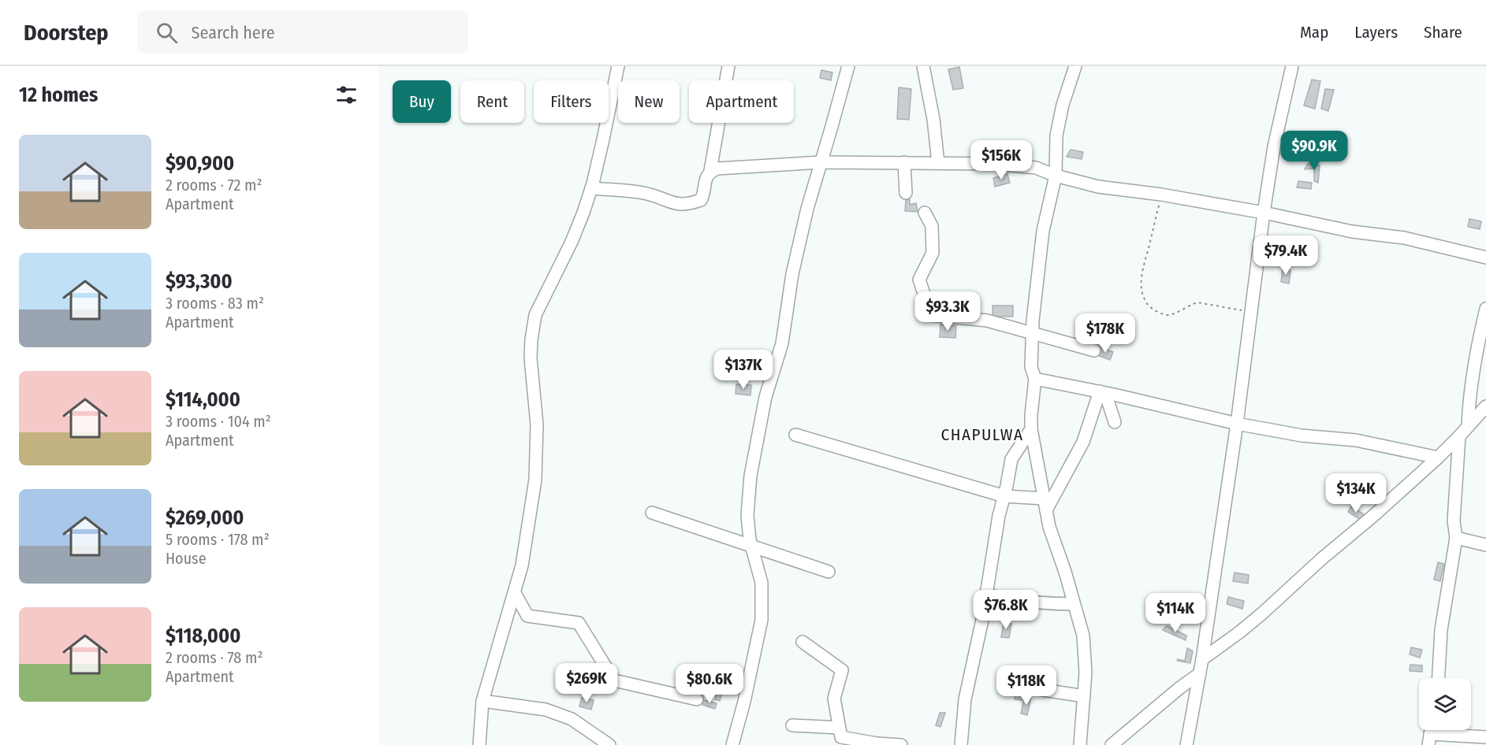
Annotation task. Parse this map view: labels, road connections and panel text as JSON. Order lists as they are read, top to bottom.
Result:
{
  "districts": ["CHAPULWA"],
  "page": {
    "header": "Doorstep",
    "search": "Search here",
    "nav": ["Map", "Layers", "Share"],
    "heading": "12 homes",
    "chip": [
      "Buy",
      "Rent",
      "Filters",
      "New",
      "Apartment"
    ],
    "list": [
      {
        "name": "$90,900",
        "note": "2 rooms · 72 m² · Apartment"
      },
      {
        "name": "$93,300",
        "note": "3 rooms · 83 m² · Apartment"
      },
      {
        "name": "$114,000",
        "note": "3 rooms · 104 m² · Apartment"
      },
      {
        "name": "$269,000",
        "note": "5 rooms · 178 m² · House"
      },
      {
        "name": "$118,000",
        "note": "2 rooms · 78 m² · Apartment"
      }
    ],
    "price": [
      "$90.9K",
      "$156K",
      "$79.4K",
      "$93.3K",
      "$178K",
      "$137K",
      "$134K",
      "$76.8K",
      "$114K",
      "$269K",
      "$80.6K",
      "$118K"
    ]
  }
}
